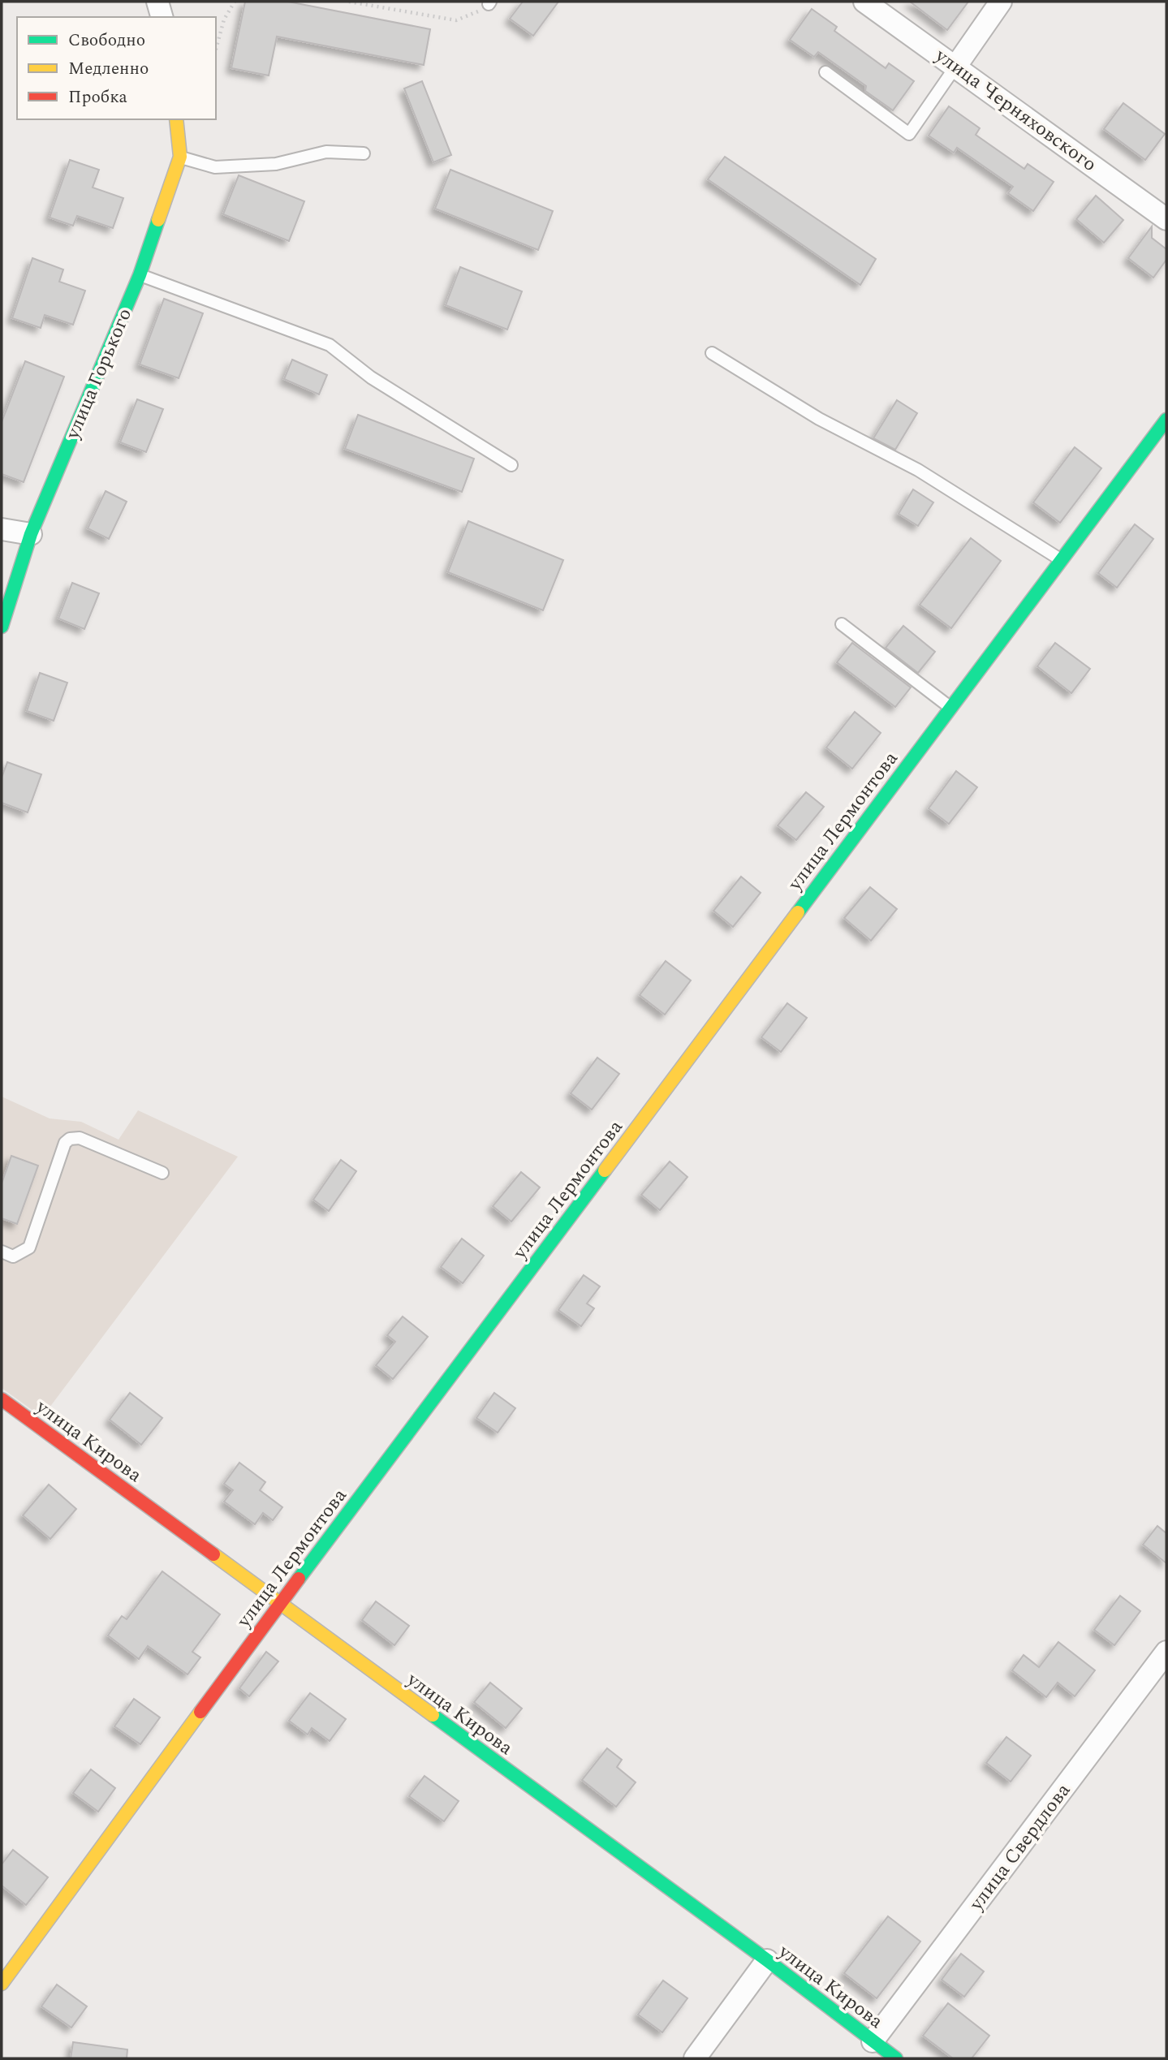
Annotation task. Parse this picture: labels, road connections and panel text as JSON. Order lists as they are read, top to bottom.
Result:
{
  "streets": {
    "street": [
      "улица Черняховского",
      "улица Горького",
      "улица Лермонтова",
      "улица Кирова",
      "улица Свердлова"
    ]
  },
  "crossings": [
    ["улица Лермонтова", "улица Кирова"],
    ["улица Кирова", "улица Свердлова"]
  ],
  "legend": ["Свободно", "Медленно", "Пробка"]
}
